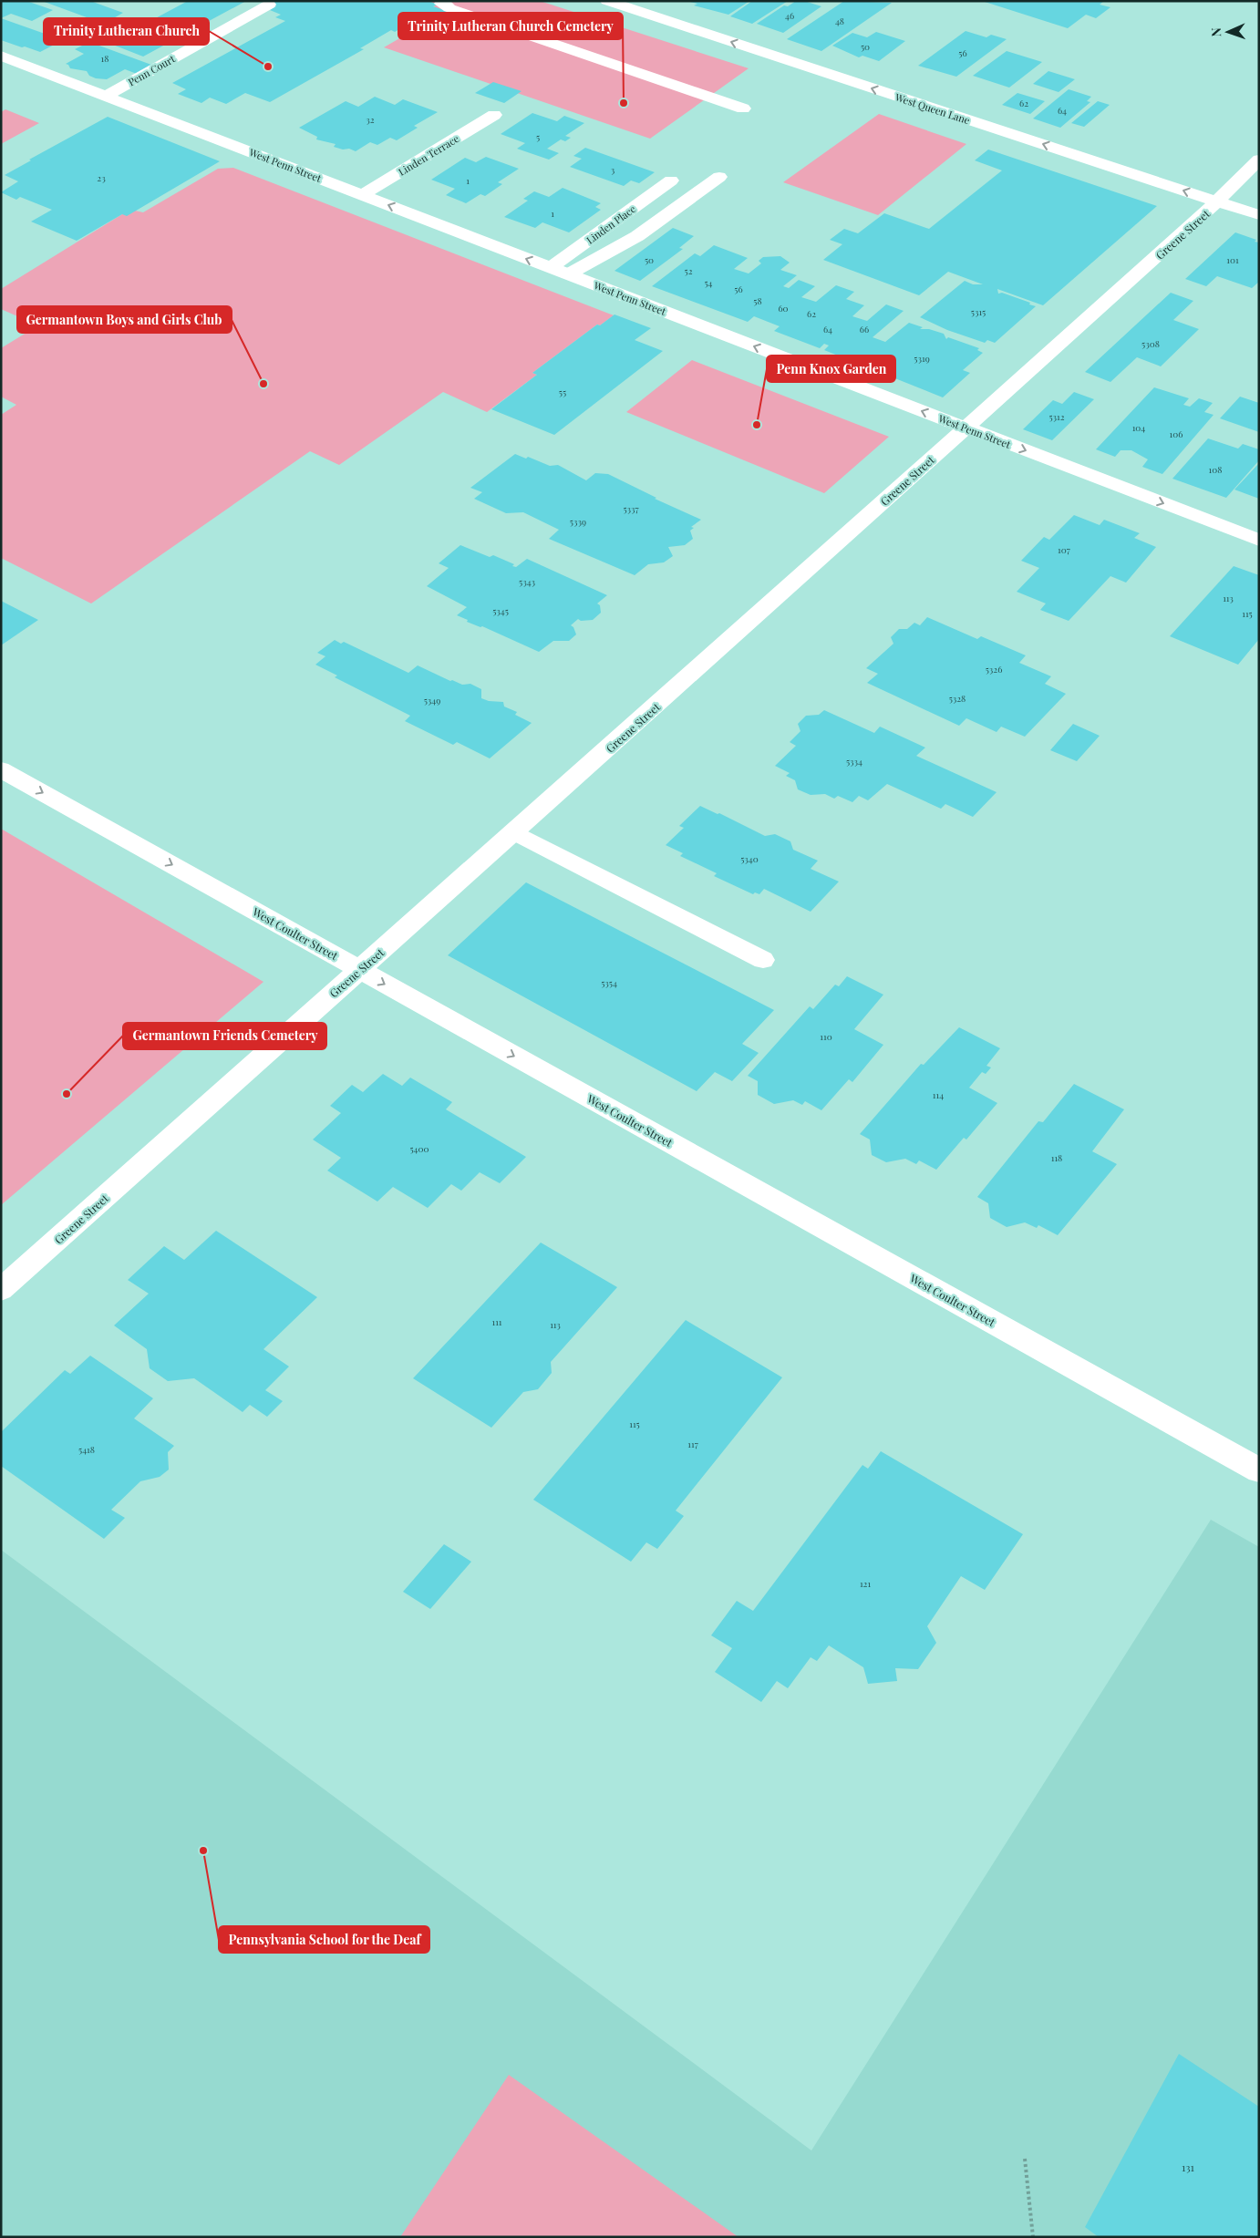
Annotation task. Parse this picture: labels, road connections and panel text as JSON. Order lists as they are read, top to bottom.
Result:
{
  "streets": {
    "street": [
      "Penn Court",
      "West Queen Lane",
      "Linden Terrace",
      "West Penn Street",
      "Linden Place",
      "Greene Street",
      "West Coulter Street"
    ]
  },
  "crossings": [
    ["Penn Court", "West Penn Street"],
    ["West Queen Lane", "Greene Street"],
    ["Linden Terrace", "West Penn Street"],
    ["West Penn Street", "Linden Place"],
    ["West Penn Street", "Greene Street"],
    ["Greene Street", "West Coulter Street"]
  ],
  "one_way": ["West Queen Lane", "West Coulter Street"],
  "places": [
    "Trinity Lutheran Church",
    "Trinity Lutheran Church Cemetery",
    "Germantown Boys and Girls Club",
    "Penn Knox Garden",
    "Germantown Friends Cemetery",
    "Pennsylvania School for the Deaf"
  ],
  "house_numbers": [
    "46",
    "48",
    "50",
    "56",
    "18",
    "62",
    "64",
    "32",
    "5",
    "3",
    "23",
    "1",
    "1",
    "50",
    "101",
    "52",
    "54",
    "56",
    "58",
    "60",
    "5315",
    "62",
    "64",
    "66",
    "5308",
    "5319",
    "55",
    "5312",
    "104",
    "106",
    "108",
    "5337",
    "5339",
    "107",
    "5343",
    "113",
    "5345",
    "115",
    "5326",
    "5328",
    "5349",
    "5334",
    "5340",
    "5354",
    "110",
    "114",
    "5400",
    "118",
    "111",
    "113",
    "115",
    "117",
    "5418",
    "121",
    "131"
  ],
  "north": "left"
}
